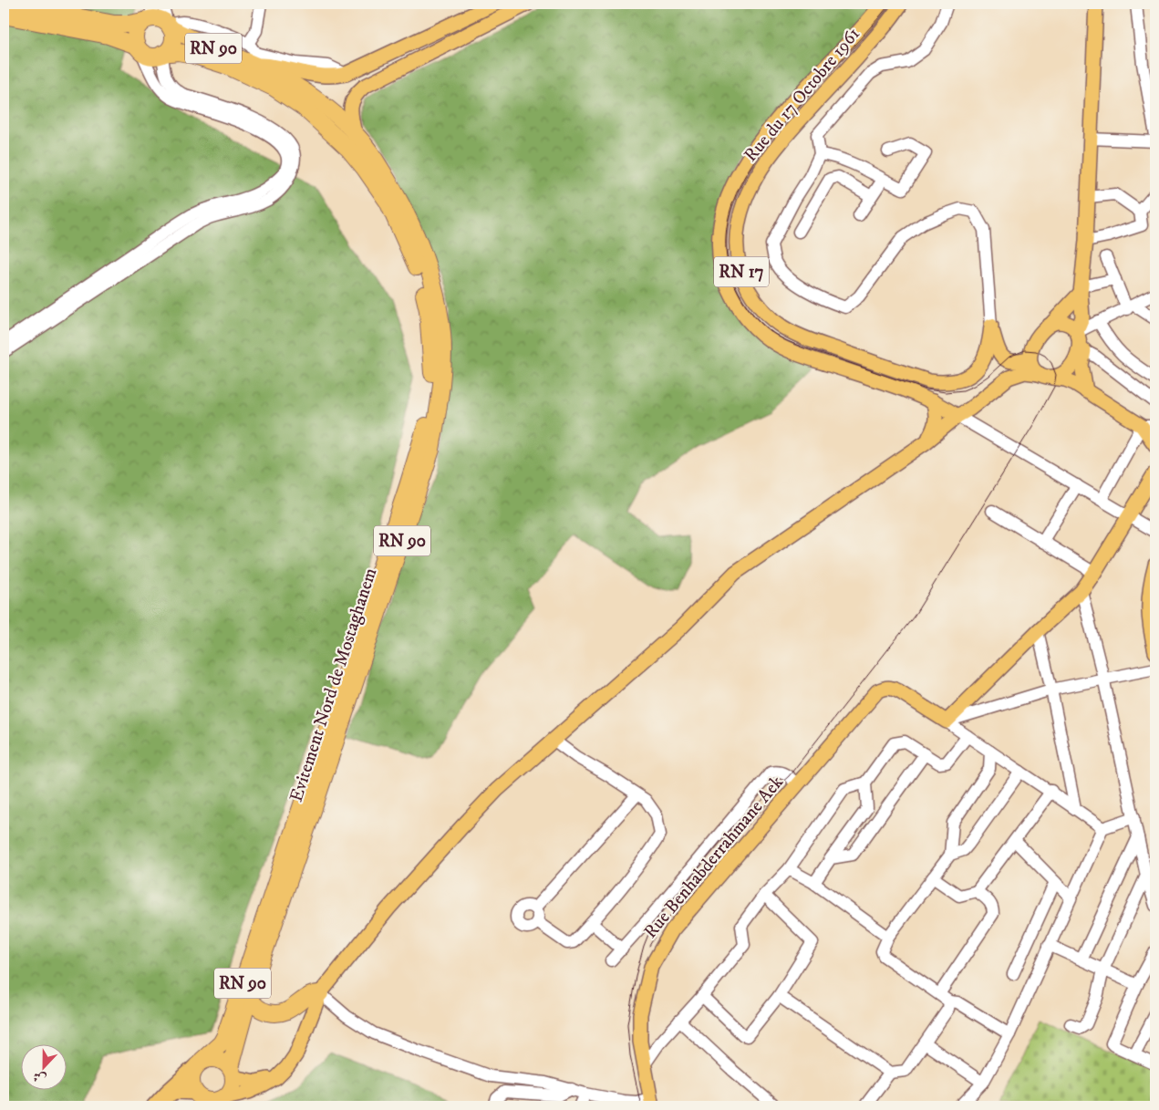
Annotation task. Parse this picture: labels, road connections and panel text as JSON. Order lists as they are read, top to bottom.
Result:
{
  "streets": {
    "highway": ["RN 90", "Evitement Nord de Mostaghanem"],
    "main road": ["Rue du 17 Octobre 1961", "RN 17", "Rue Benhabderrahmane Aek"]
  },
  "north": "bottom"
}
